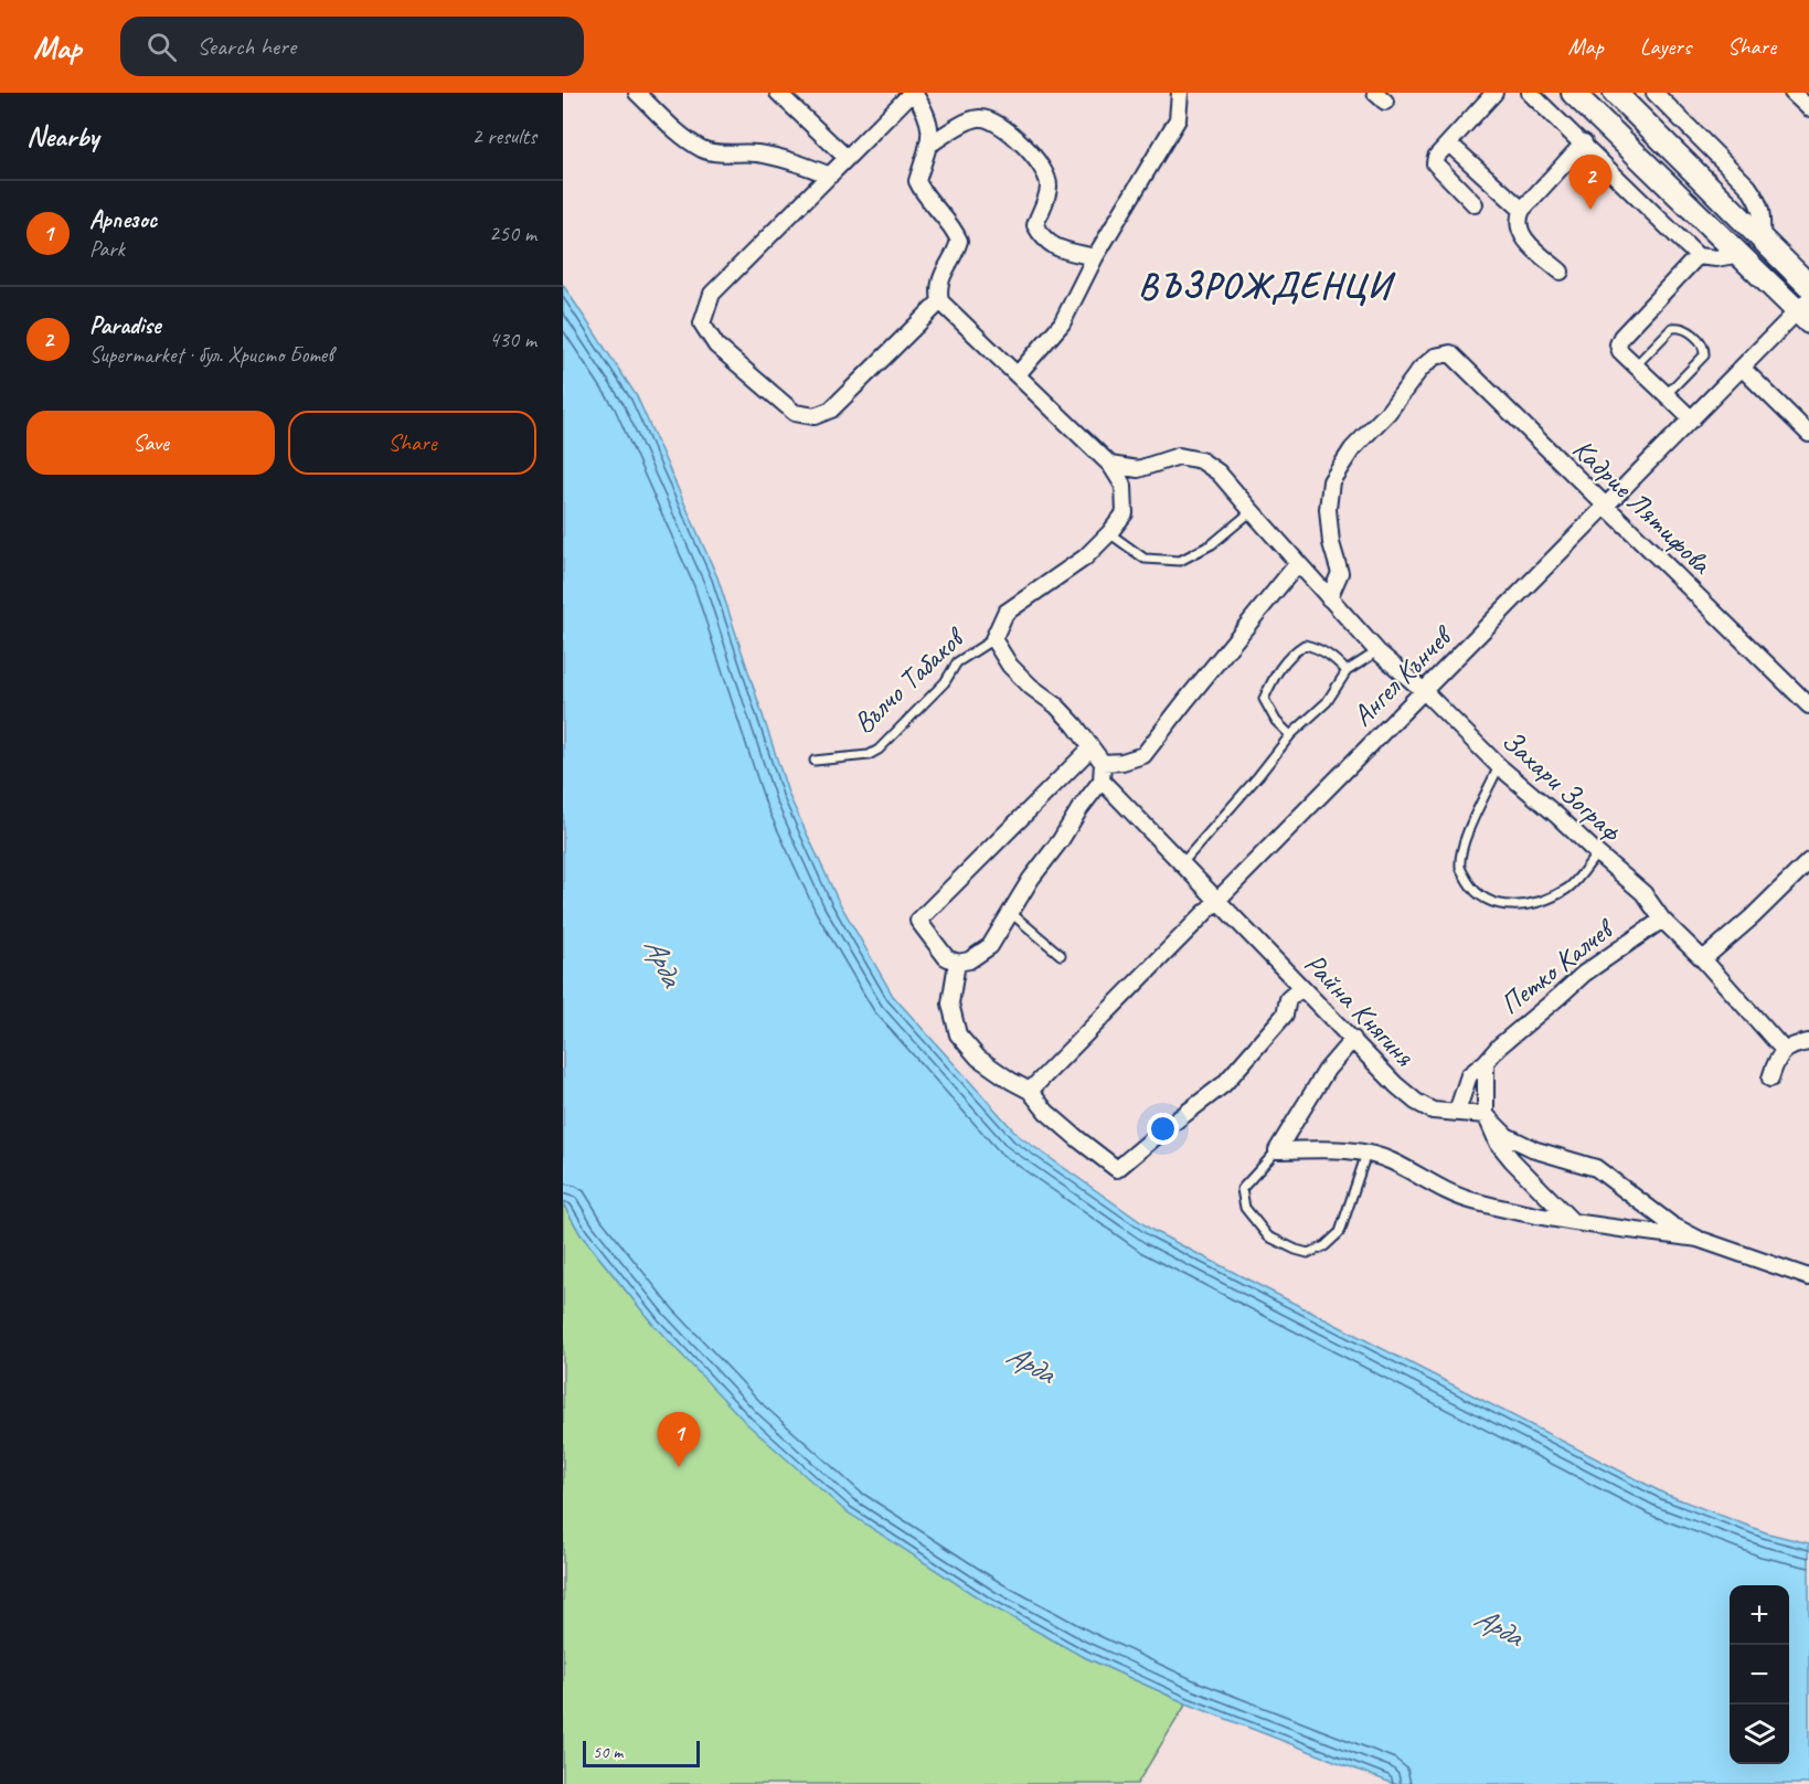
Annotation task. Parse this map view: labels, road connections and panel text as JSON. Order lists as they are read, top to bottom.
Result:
{
  "streets": {
    "street": [
      "Кадрие Лятифова",
      "Ангел Кънчев",
      "Вълчо Табаков",
      "Захари Зограф",
      "Петко Калчев",
      "Райна Княгиня"
    ]
  },
  "crossings": [
    ["Кадрие Лятифова", "Ангел Кънчев"],
    ["Кадрие Лятифова", "Захари Зограф"],
    ["Ангел Кънчев", "Захари Зограф"],
    ["Ангел Кънчев", "Райна Княгиня"],
    ["Вълчо Табаков", "Захари Зограф"],
    ["Захари Зограф", "Петко Калчев"],
    ["Петко Калчев", "Райна Княгиня"]
  ],
  "districts": ["ВЪЗРОЖДЕНЦИ"],
  "water": ["Арда"],
  "scale_bar": "50 m",
  "page": {
    "header": "Map",
    "search": "Search here",
    "nav": ["Map", "Layers", "Share"],
    "heading": ["Nearby", "2 results"],
    "pins": ["2", "1"],
    "list": [
      {
        "mark": "1",
        "name": "Арпезос",
        "note": "Park",
        "value": "250 m"
      },
      {
        "mark": "2",
        "name": "Paradise",
        "note": "Supermarket · бул. Христо Ботев",
        "value": "430 m"
      }
    ],
    "buttons": ["Save", "Share"],
    "map_buttons": ["+", "−"],
    "scale": "50 m"
  }
}
